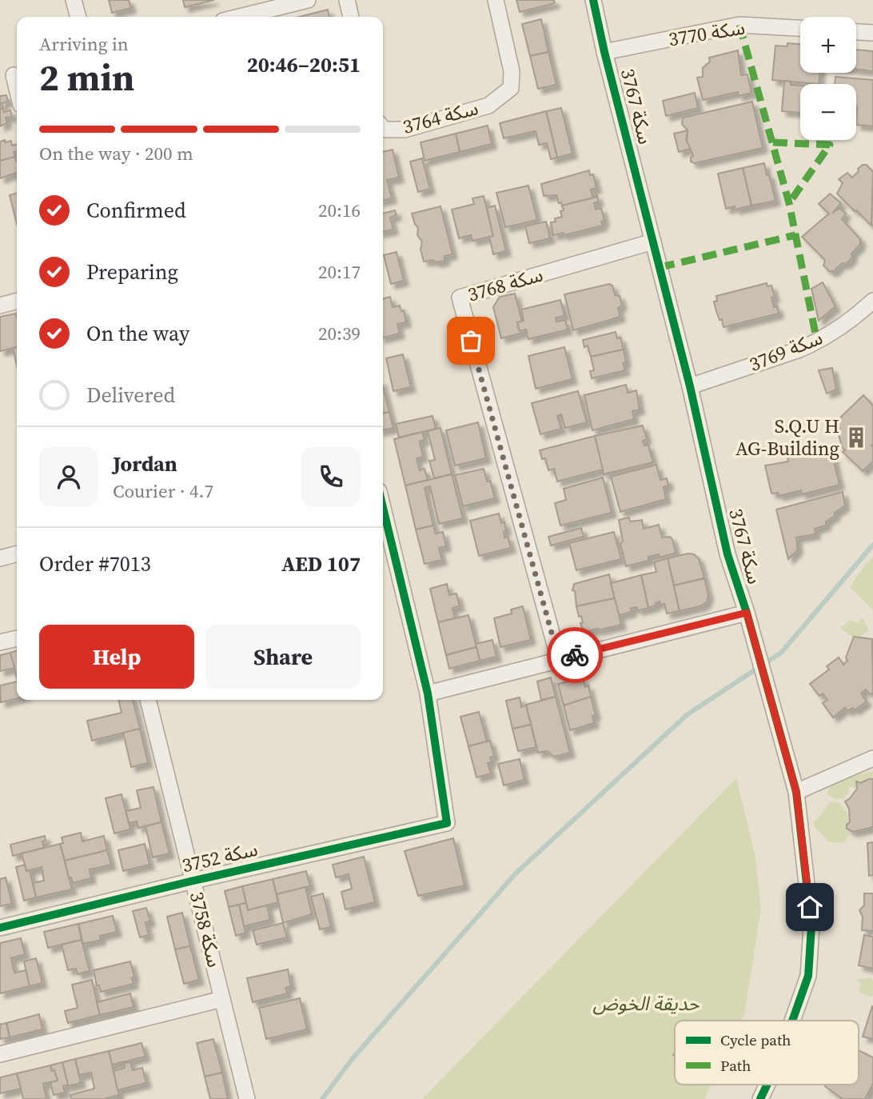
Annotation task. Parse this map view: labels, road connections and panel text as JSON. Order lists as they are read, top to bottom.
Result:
{
  "streets": {
    "street": [
      "سكة 3770",
      "سكة 3767",
      "سكة 3764",
      "سكة 3768",
      "سكة 3769",
      "سكة 3752",
      "سكة 3758"
    ]
  },
  "crossings": [
    ["سكة 3770", "سكة 3767"],
    ["سكة 3767", "سكة 3768"],
    ["سكة 3767", "سكة 3769"],
    ["سكة 3752", "سكة 3758"]
  ],
  "parks": ["حديقة الخوض"],
  "places": {
    "building": ["S.Q.U H AG-Building"]
  },
  "legend": ["Cycle path", "Path"],
  "page": {
    "map_buttons": ["+", "−"],
    "heading": ["2 min", "Arriving in", "20:46–20:51"],
    "panel": [
      "Jordan",
      "Courier · 4.7",
      "Order #7013",
      "AED 107"
    ],
    "bar": "On the way · 200 m",
    "list": [
      ["Confirmed", "20:16"],
      ["Preparing", "20:17"],
      ["On the way", "20:39"],
      "Delivered"
    ],
    "buttons": ["Help", "Share"]
  }
}
